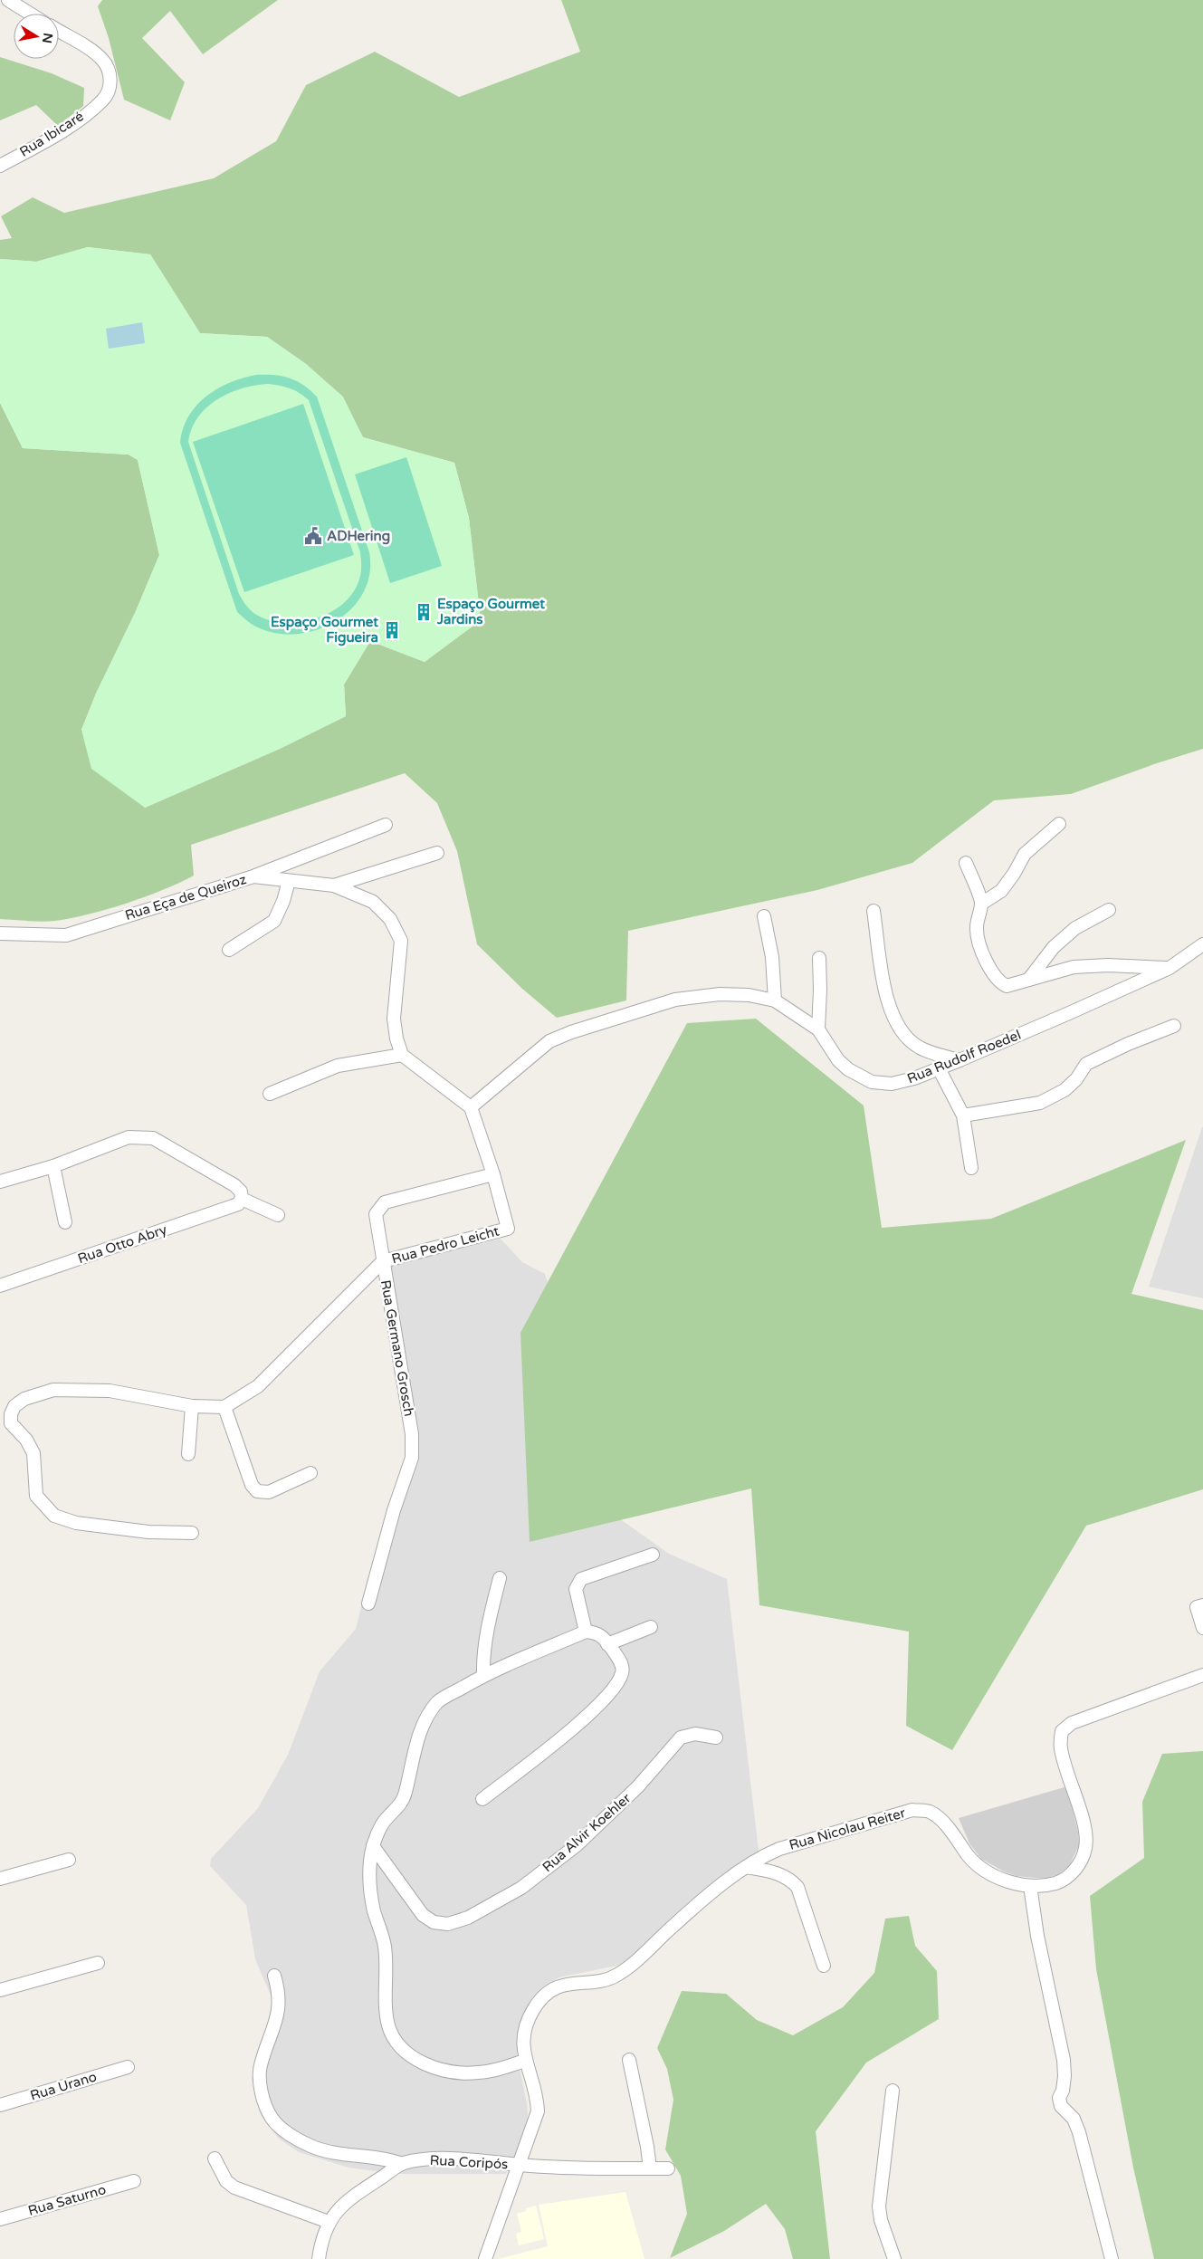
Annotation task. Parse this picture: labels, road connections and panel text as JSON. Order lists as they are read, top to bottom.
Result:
{
  "streets": {
    "street": [
      "Rua Ibicaré",
      "Rua Eça de Queiroz",
      "Rua Rudolf Roedel",
      "Rua Otto Abry",
      "Rua Pedro Leicht",
      "Rua Germano Grosch",
      "Rua Nicolau Reiter",
      "Rua Alvir Koehler",
      "Rua Urano",
      "Rua Coripós",
      "Rua Saturno"
    ]
  },
  "crossings": [
    ["Rua Pedro Leicht", "Rua Germano Grosch"],
    ["Rua Nicolau Reiter", "Rua Coripós"]
  ],
  "places": {
    "public building": ["ADHering"],
    "building": ["Espaço Gourmet Jardins", "Espaço Gourmet Figueira"]
  },
  "north": "right"
}
